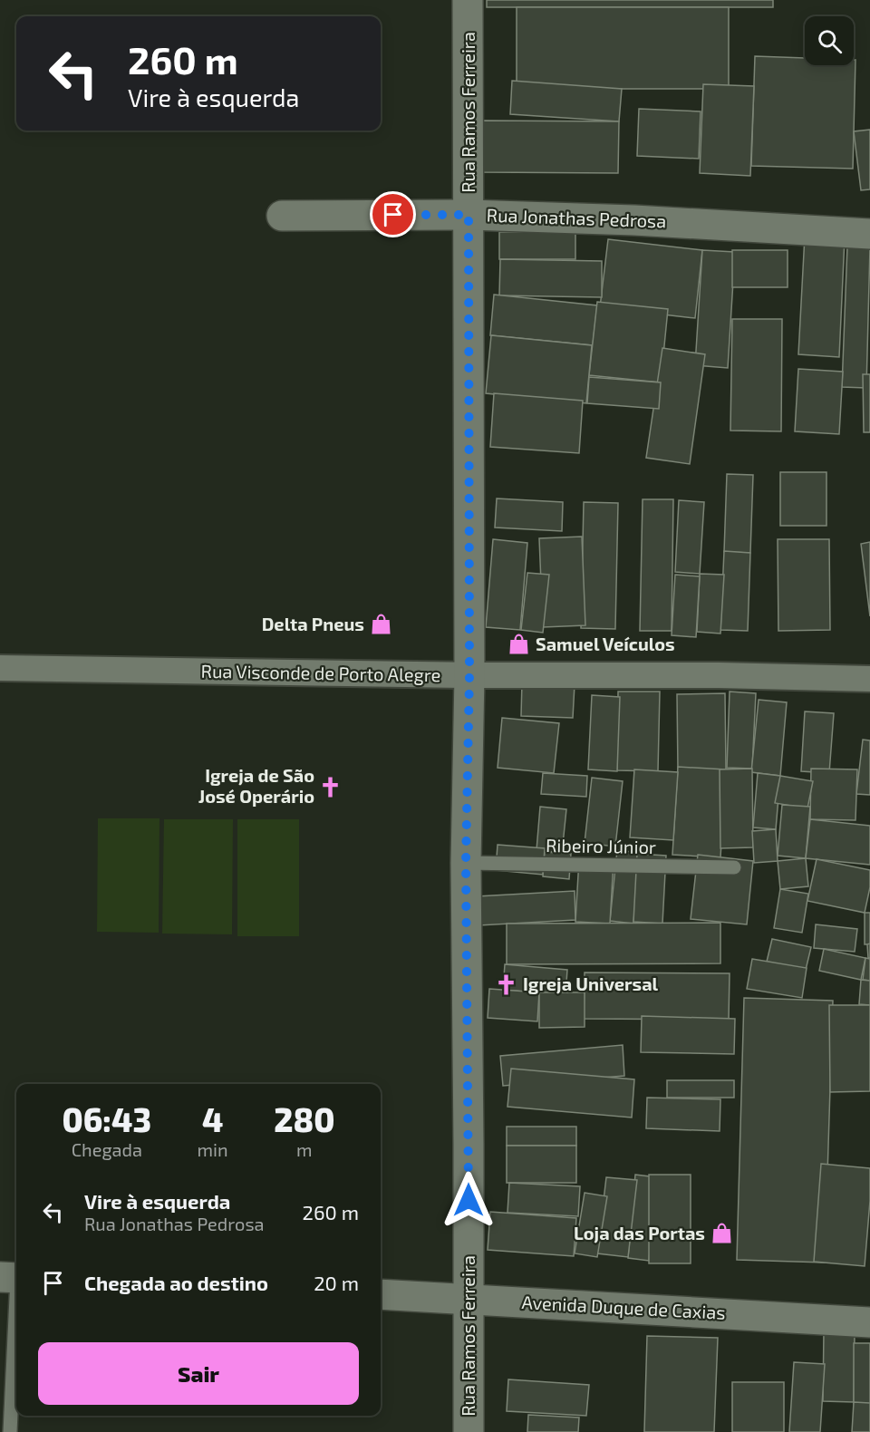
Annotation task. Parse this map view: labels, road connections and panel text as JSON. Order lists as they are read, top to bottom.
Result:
{
  "streets": {
    "main road": ["Rua Ramos Ferreira", "Rua Jonathas Pedrosa", "Avenida Duque de Caxias"],
    "street": ["Rua Visconde de Porto Alegre"],
    "lane": ["Ribeiro Júnior"]
  },
  "crossings": [
    ["Rua Ramos Ferreira", "Rua Jonathas Pedrosa"],
    ["Rua Ramos Ferreira", "Rua Visconde de Porto Alegre"],
    ["Rua Ramos Ferreira", "Ribeiro Júnior"],
    ["Rua Ramos Ferreira", "Avenida Duque de Caxias"]
  ],
  "places": {
    "shop": ["Delta Pneus", "Samuel Veículos", "Loja das Portas"],
    "church": ["Igreja de São José Operário", "Igreja Universal"]
  },
  "page": {
    "turn": ["260 m", "Vire à esquerda"],
    "eta": [
      "06:43",
      "Chegada",
      "4",
      "min",
      "280",
      "m"
    ],
    "list": [
      {
        "name": "Vire à esquerda",
        "note": "Rua Jonathas Pedrosa",
        "value": "260 m"
      },
      {
        "name": "Chegada ao destino",
        "value": "20 m"
      }
    ],
    "buttons": "Sair"
  }
}
